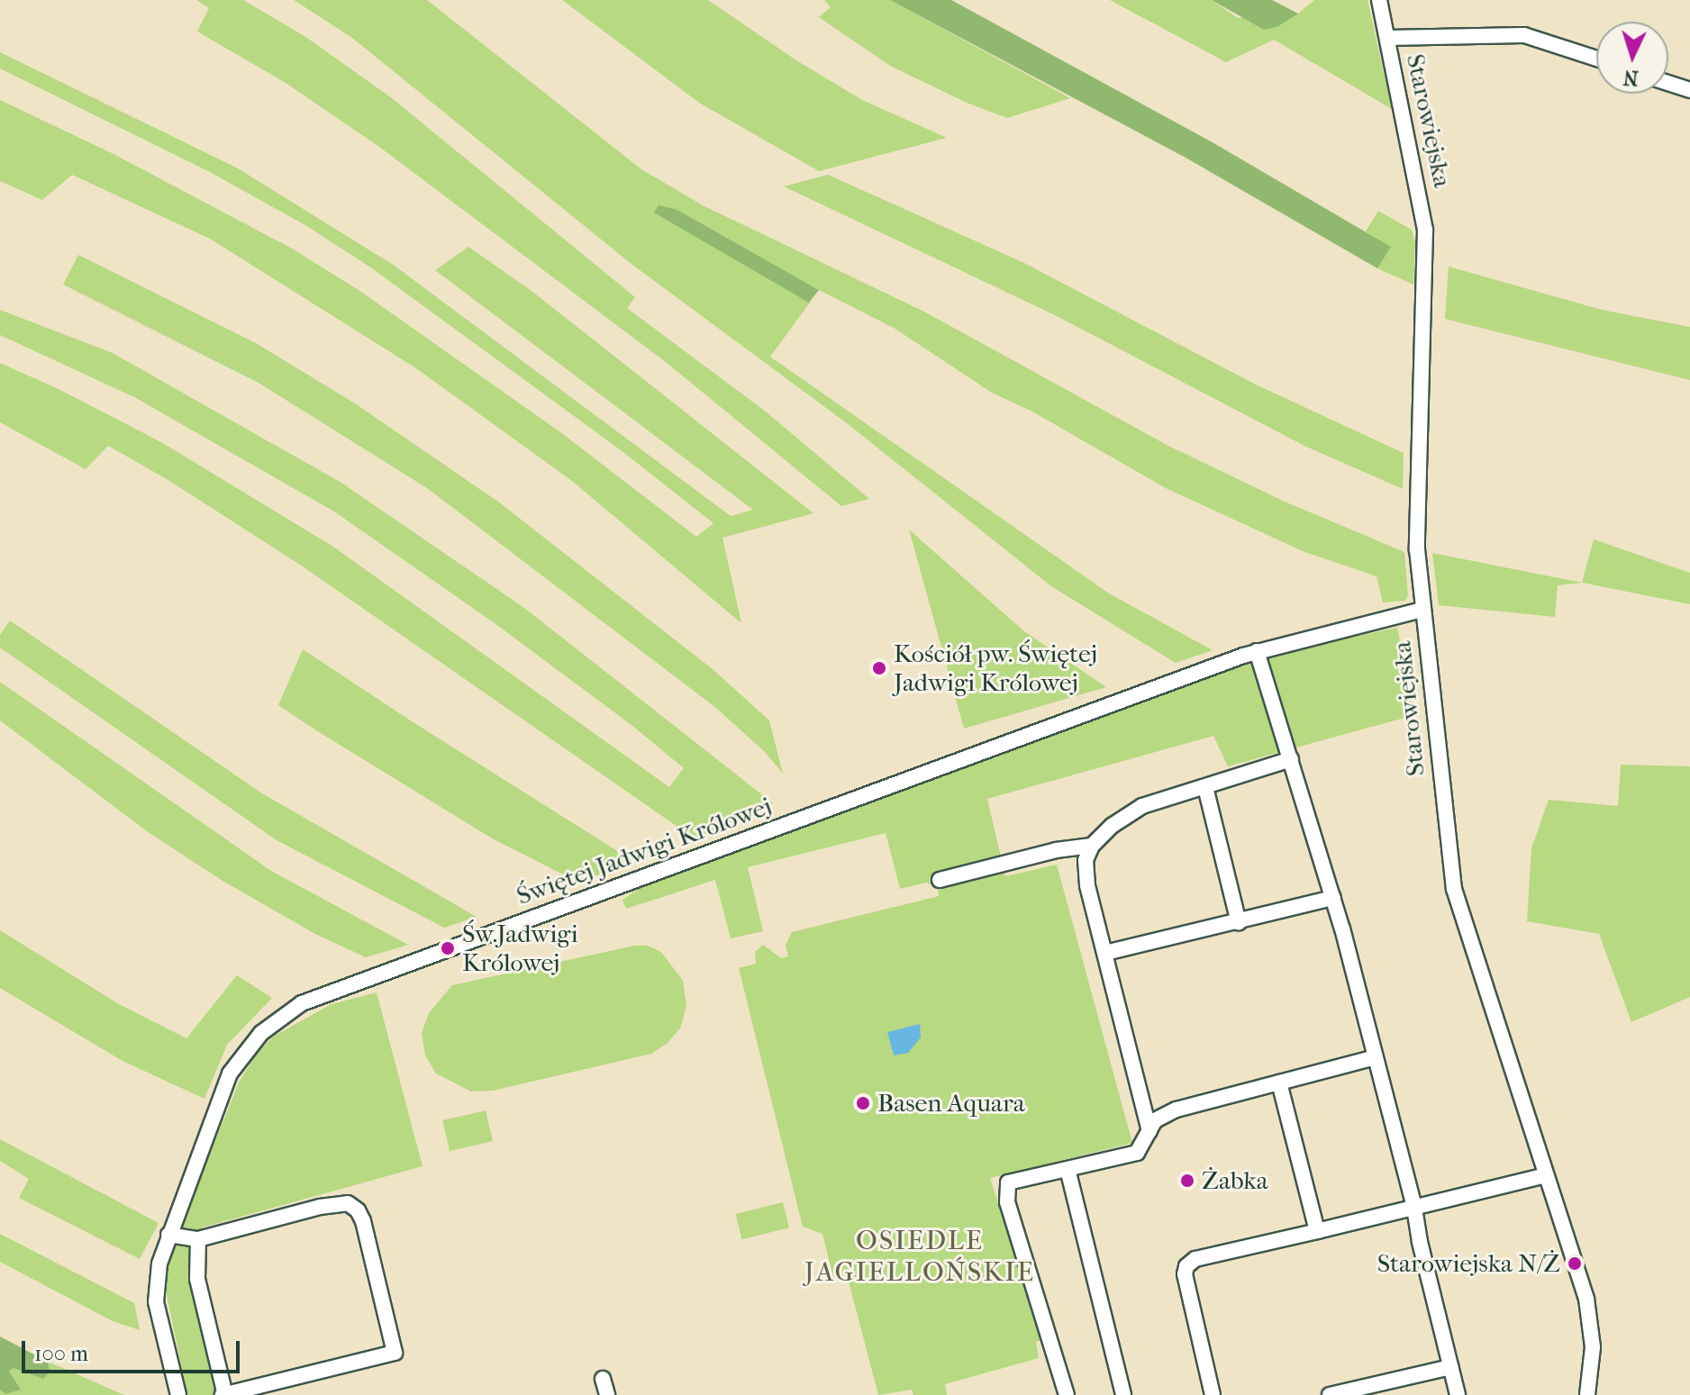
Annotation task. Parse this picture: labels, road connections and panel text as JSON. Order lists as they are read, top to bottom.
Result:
{
  "streets": {
    "street": ["Starowiejska", "Świętej Jadwigi Królowej"]
  },
  "crossings": [
    ["Starowiejska", "Świętej Jadwigi Królowej"]
  ],
  "districts": ["OSIEDLE JAGIELLOŃSKIE"],
  "places": [
    "Kościół pw. Świętej Jadwigi Królowej",
    "Św.Jadwigi Królowej",
    "Basen Aquara",
    "Żabka",
    "Starowiejska N/Ż"
  ],
  "scale_bar": "100 m",
  "north": "bottom"
}
